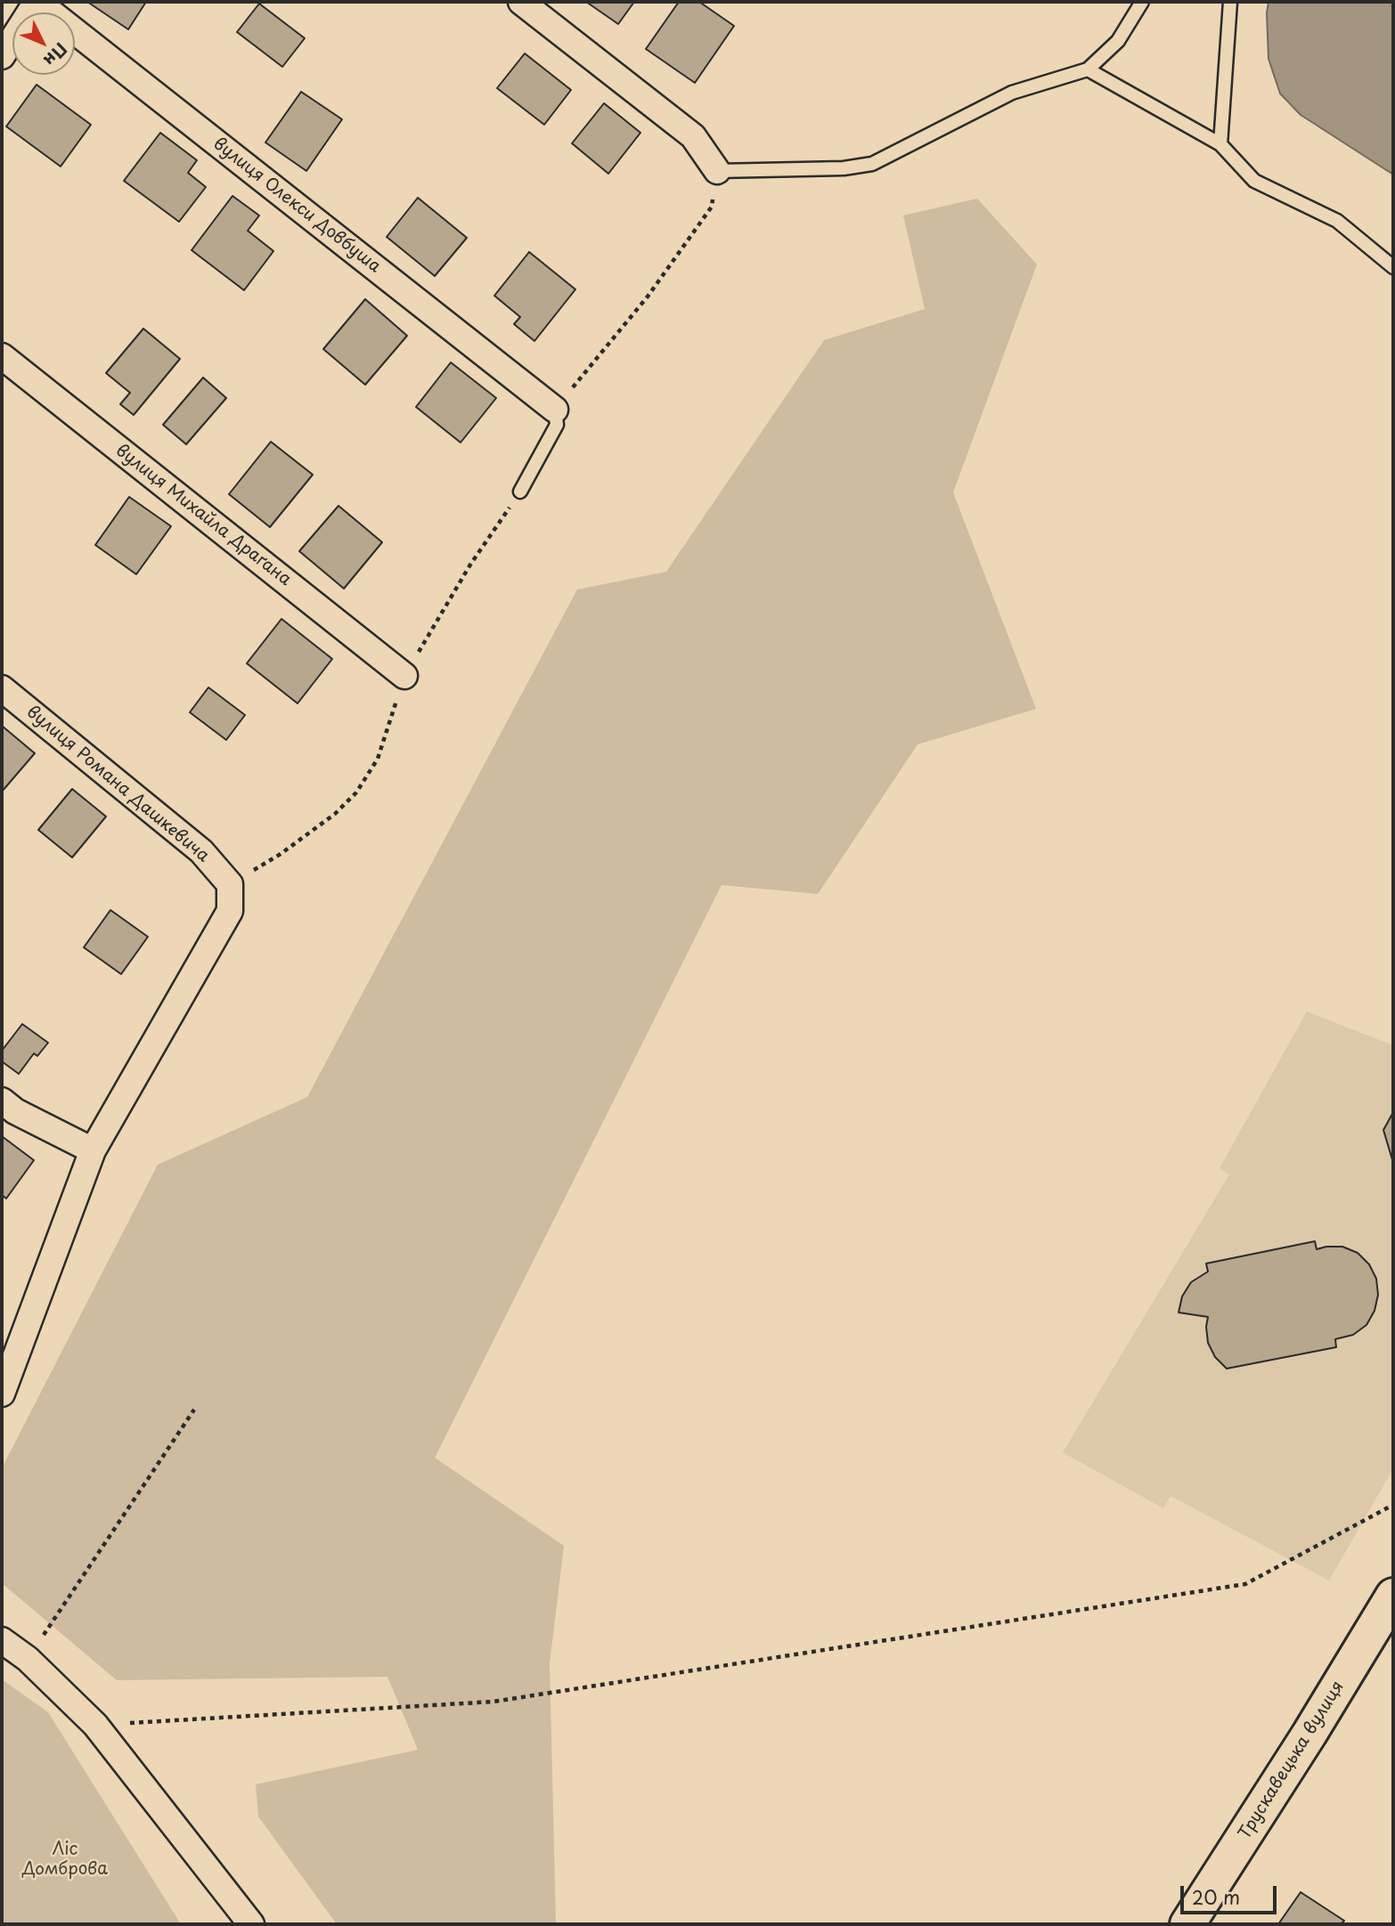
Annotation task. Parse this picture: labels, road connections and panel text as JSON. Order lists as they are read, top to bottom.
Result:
{
  "streets": {
    "main road": ["Трускавецька вулиця"],
    "street": ["вулиця Олекси Довбуша", "вулиця Михайла Драґана", "вулиця Романа Дашкевича"]
  },
  "parks": ["Ліс Домброва"],
  "scale_bar": "20 m",
  "north": "bottom right"
}
